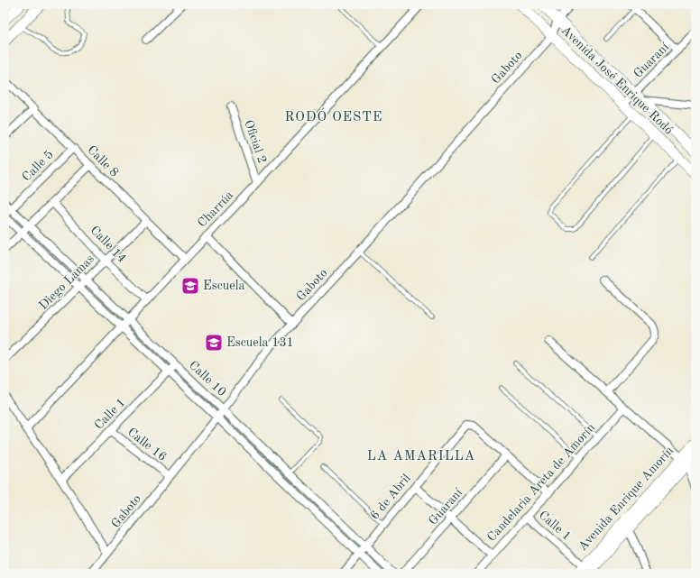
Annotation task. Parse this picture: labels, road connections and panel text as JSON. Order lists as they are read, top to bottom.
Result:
{
  "streets": {
    "street": [
      "Guaraní",
      "Gaboto",
      "Avenida José Enrique Rodó",
      "Oficial 2",
      "Calle 8",
      "Calle 5",
      "Charrúa",
      "Calle 14",
      "Diego Lamas",
      "Calle 10",
      "Calle 1",
      "Calle 16",
      "Candelaria Areta de Amorín",
      "6 de Abril",
      "Avenida Enrique Amorín"
    ]
  },
  "crossings": [
    ["Guaraní", "Avenida José Enrique Rodó"],
    ["Guaraní", "6 de Abril"],
    ["Gaboto", "Avenida José Enrique Rodó"],
    ["Gaboto", "Calle 10"],
    ["Gaboto", "Calle 16"],
    ["Oficial 2", "Charrúa"],
    ["Calle 8", "Calle 5"],
    ["Calle 8", "Charrúa"],
    ["Calle 8", "Diego Lamas"],
    ["Calle 5", "Calle 10"],
    ["Charrúa", "Calle 14"],
    ["Charrúa", "Calle 10"],
    ["Calle 14", "Diego Lamas"],
    ["Diego Lamas", "Calle 10"],
    ["Calle 10", "Calle 1"],
    ["Calle 10", "6 de Abril"],
    ["Calle 1", "Calle 16"],
    ["Calle 1", "Candelaria Areta de Amorín"],
    ["Calle 1", "Avenida Enrique Amorín"]
  ],
  "districts": ["RODÓ OESTE", "LA AMARILLA"],
  "places": {
    "school or university": ["Escuela", "Escuela 131"]
  }
}
